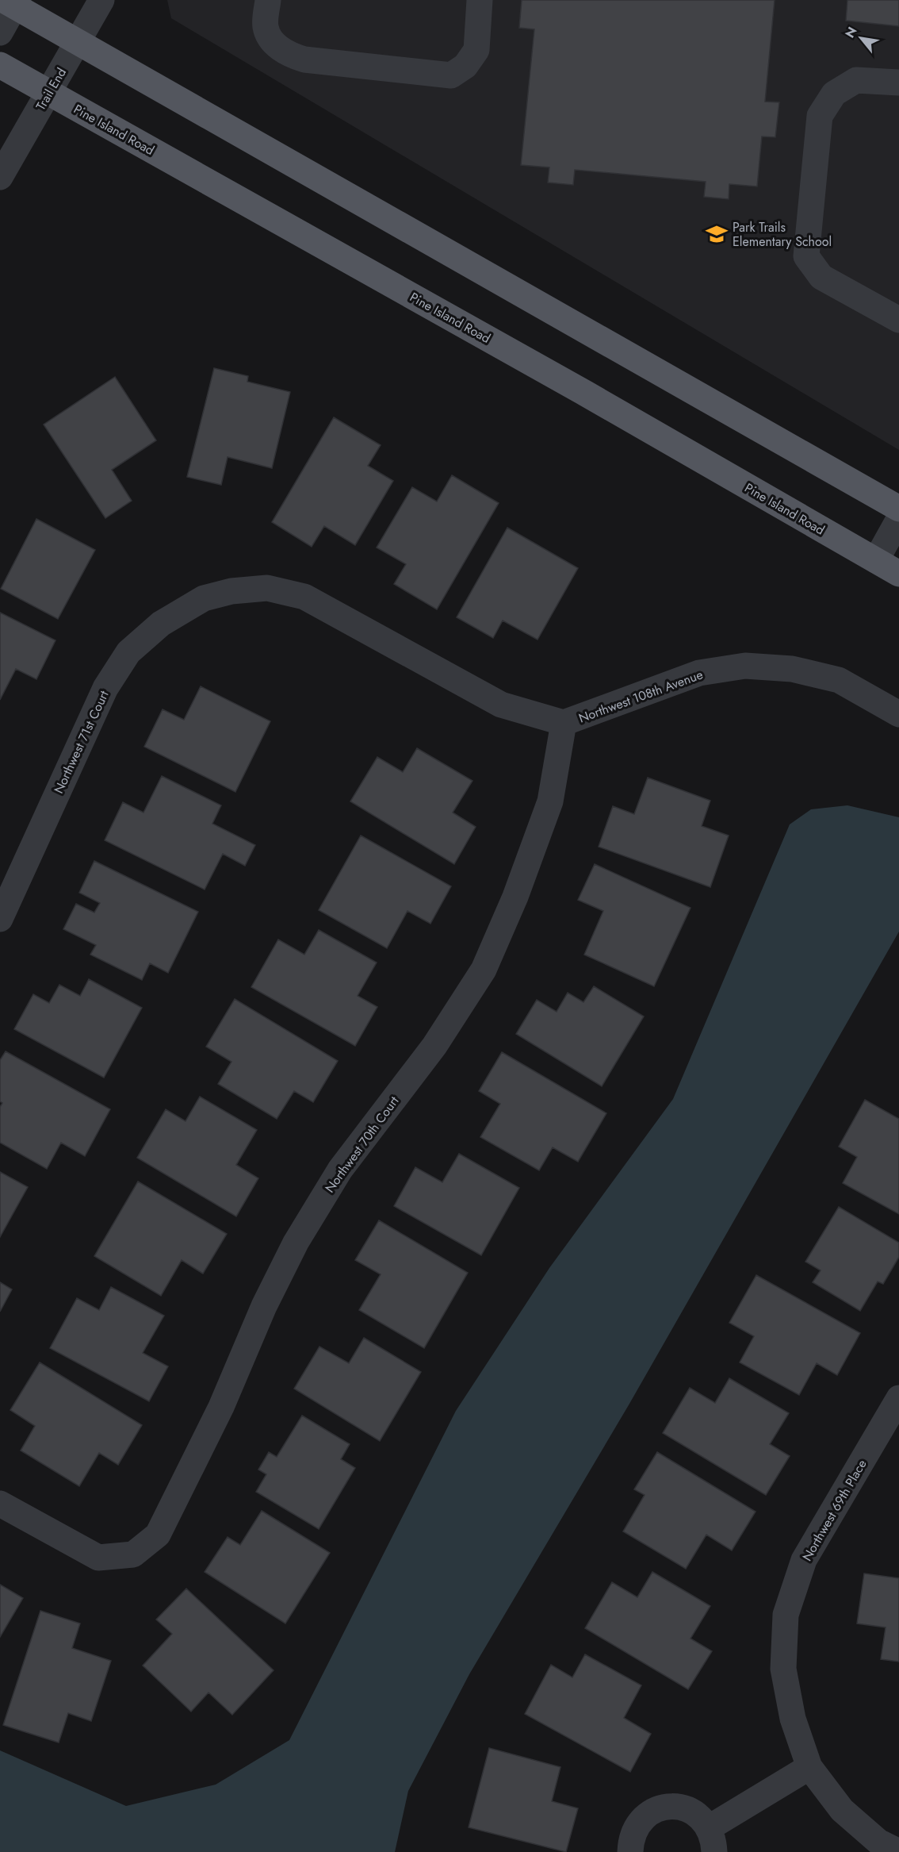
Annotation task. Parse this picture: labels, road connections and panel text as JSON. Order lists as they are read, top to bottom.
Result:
{
  "streets": {
    "main road": ["Pine Island Road"],
    "street": [
      "Trail End",
      "Northwest 108th Avenue",
      "Northwest 71st Court",
      "Northwest 70th Court",
      "Northwest 69th Place"
    ]
  },
  "crossings": [
    ["Trail End", "Pine Island Road"],
    ["Northwest 108th Avenue", "Northwest 71st Court"],
    ["Northwest 108th Avenue", "Northwest 70th Court"]
  ],
  "places": {
    "school or university": ["Park Trails Elementary School"]
  },
  "north": "top left"
}
